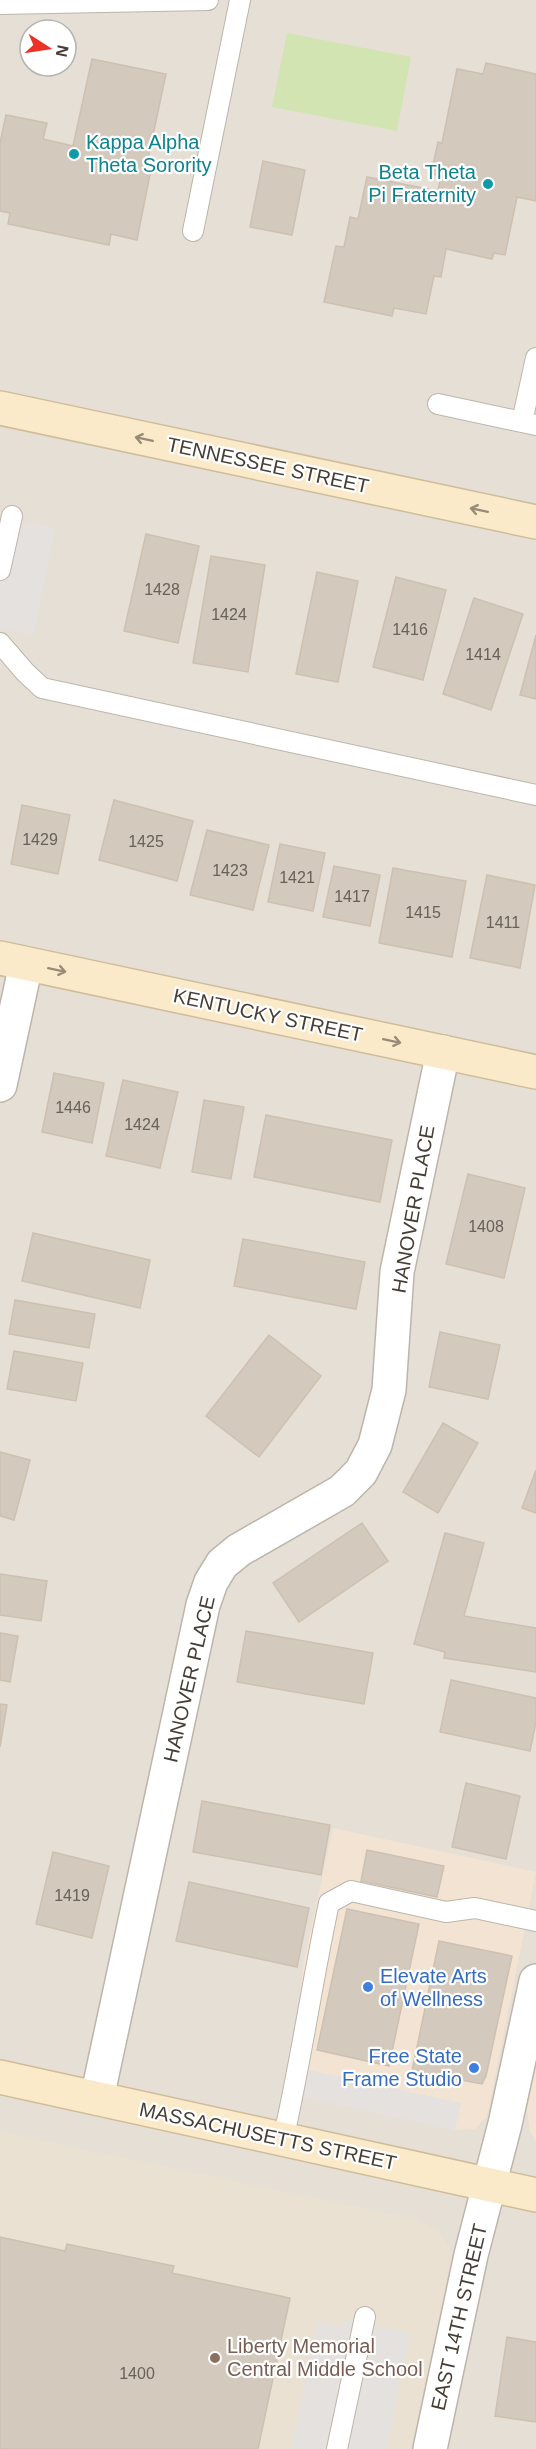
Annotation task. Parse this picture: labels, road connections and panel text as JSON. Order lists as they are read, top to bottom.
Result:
{
  "streets": {
    "main road": ["TENNESSEE STREET", "KENTUCKY STREET", "MASSACHUSETTS STREET"],
    "street": ["HANOVER PLACE", "EAST 14TH STREET"]
  },
  "crossings": [
    ["KENTUCKY STREET", "HANOVER PLACE"],
    ["HANOVER PLACE", "MASSACHUSETTS STREET"],
    ["MASSACHUSETTS STREET", "EAST 14TH STREET"]
  ],
  "one_way": ["TENNESSEE STREET", "KENTUCKY STREET"],
  "places": [
    "Kappa Alpha Theta Sorority",
    "Beta Theta Pi Fraternity",
    "Elevate Arts of Wellness",
    "Free State Frame Studio",
    "Liberty Memorial Central Middle School"
  ],
  "house_numbers": [
    "1428",
    "1424",
    "1416",
    "1414",
    "1429",
    "1425",
    "1423",
    "1421",
    "1417",
    "1415",
    "1411",
    "1446",
    "1424",
    "1408",
    "1419",
    "1400"
  ],
  "north": "right"
}
